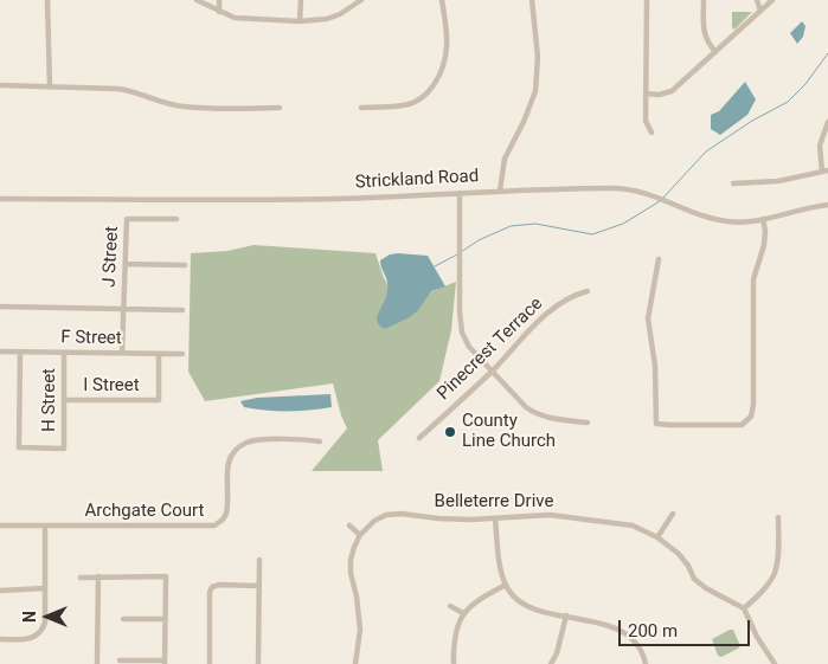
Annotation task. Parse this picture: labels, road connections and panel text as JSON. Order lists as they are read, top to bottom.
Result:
{
  "streets": {
    "street": [
      "Strickland Road",
      "J Street",
      "F Street",
      "Pinecrest Terrace",
      "I Street",
      "H Street",
      "Belleterre Drive",
      "Archgate Court"
    ]
  },
  "crossings": [
    ["J Street", "F Street"],
    ["J Street", "I Street"],
    ["F Street", "I Street"],
    ["F Street", "H Street"],
    ["I Street", "H Street"]
  ],
  "places": ["County Line Church"],
  "scale_bar": "200 m",
  "north": "left"
}
